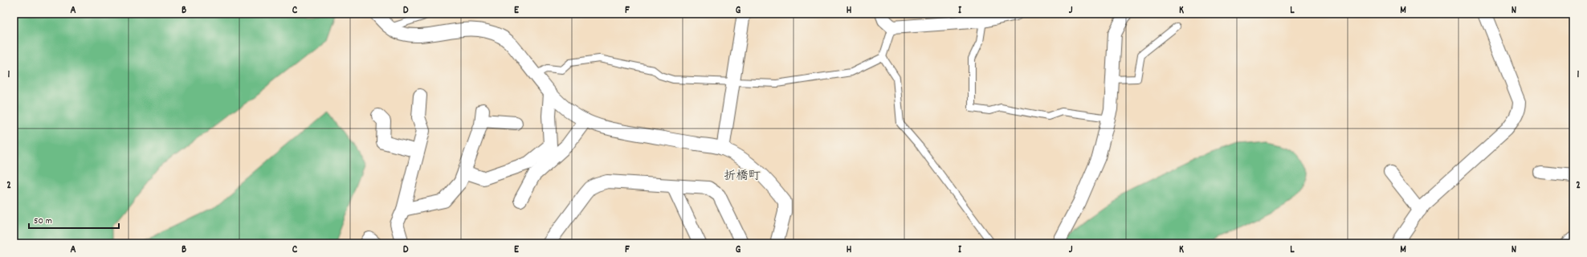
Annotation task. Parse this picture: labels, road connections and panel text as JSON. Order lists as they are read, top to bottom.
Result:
{
  "districts": ["折橋町"],
  "scale_bar": "50 m",
  "grid": {
    "columns": [
      "A",
      "B",
      "C",
      "D",
      "E",
      "F",
      "G",
      "H",
      "I",
      "J",
      "K",
      "L",
      "M",
      "N"
    ],
    "rows": ["1", "2"]
  }
}
